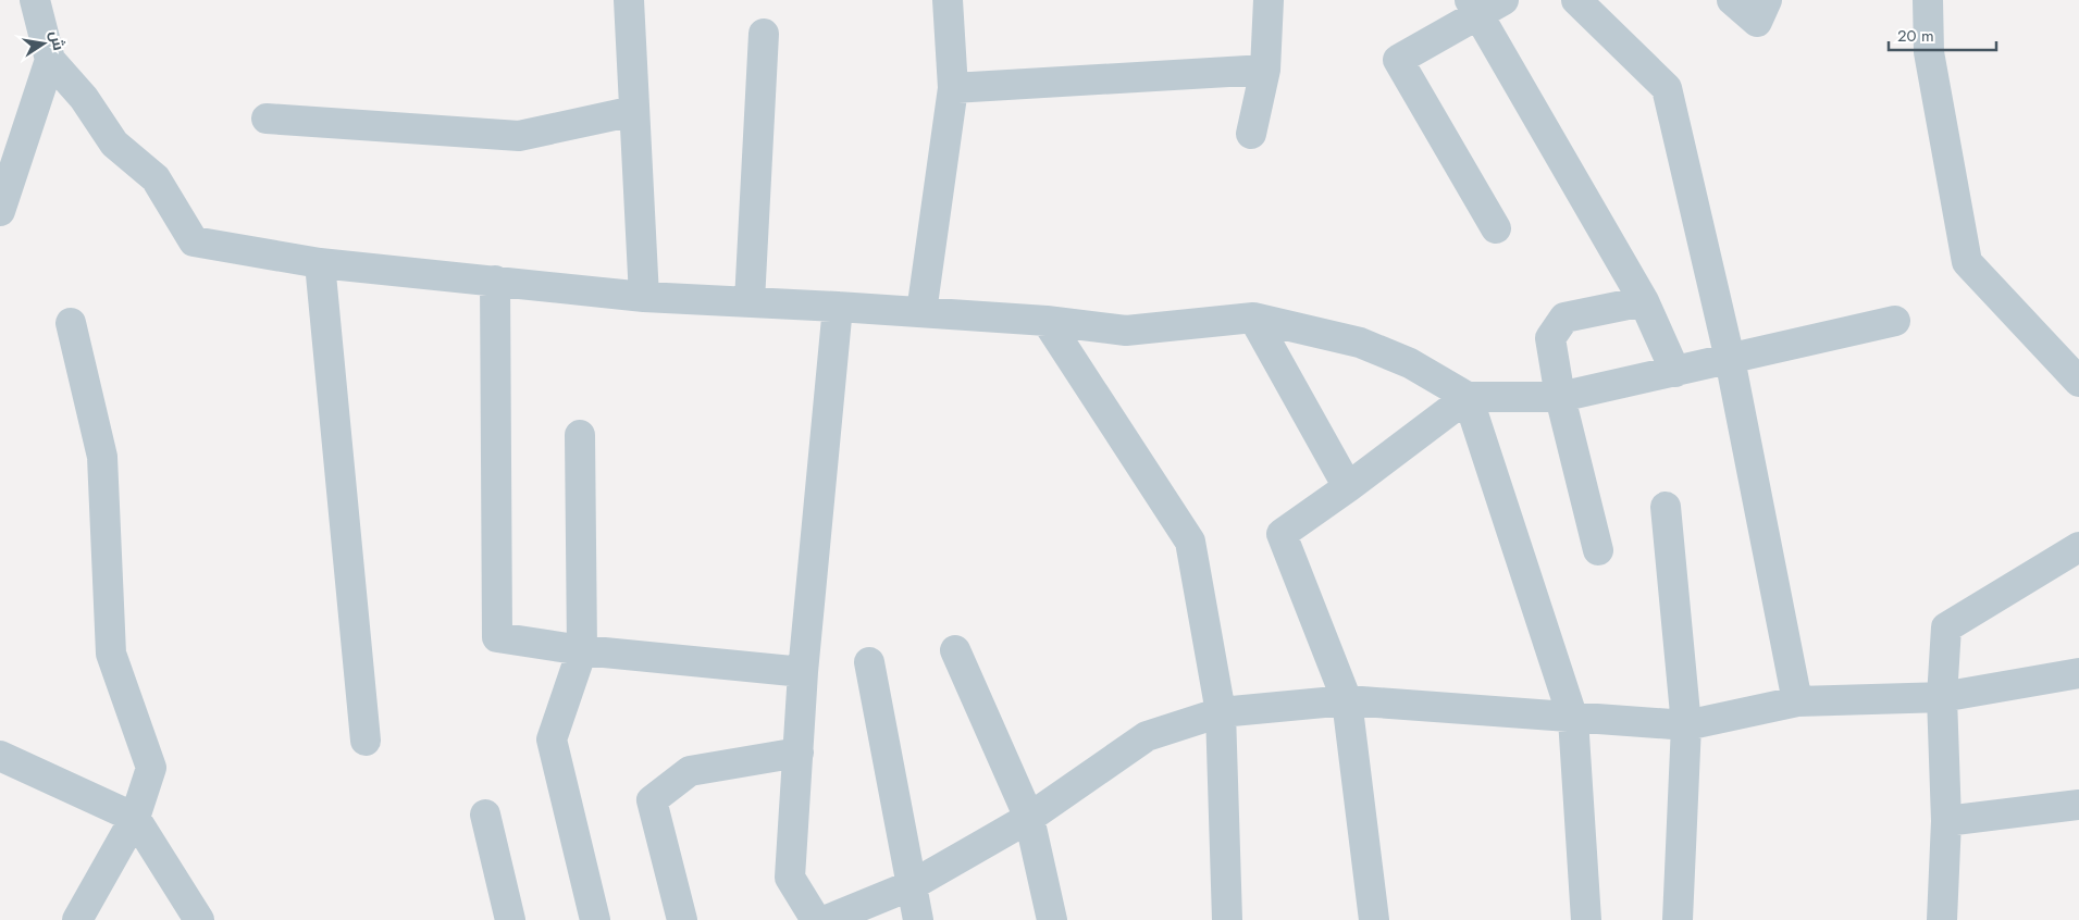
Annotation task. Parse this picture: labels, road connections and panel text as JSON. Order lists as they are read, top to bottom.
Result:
{
  "scale_bar": "20 m",
  "north": "right"
}
